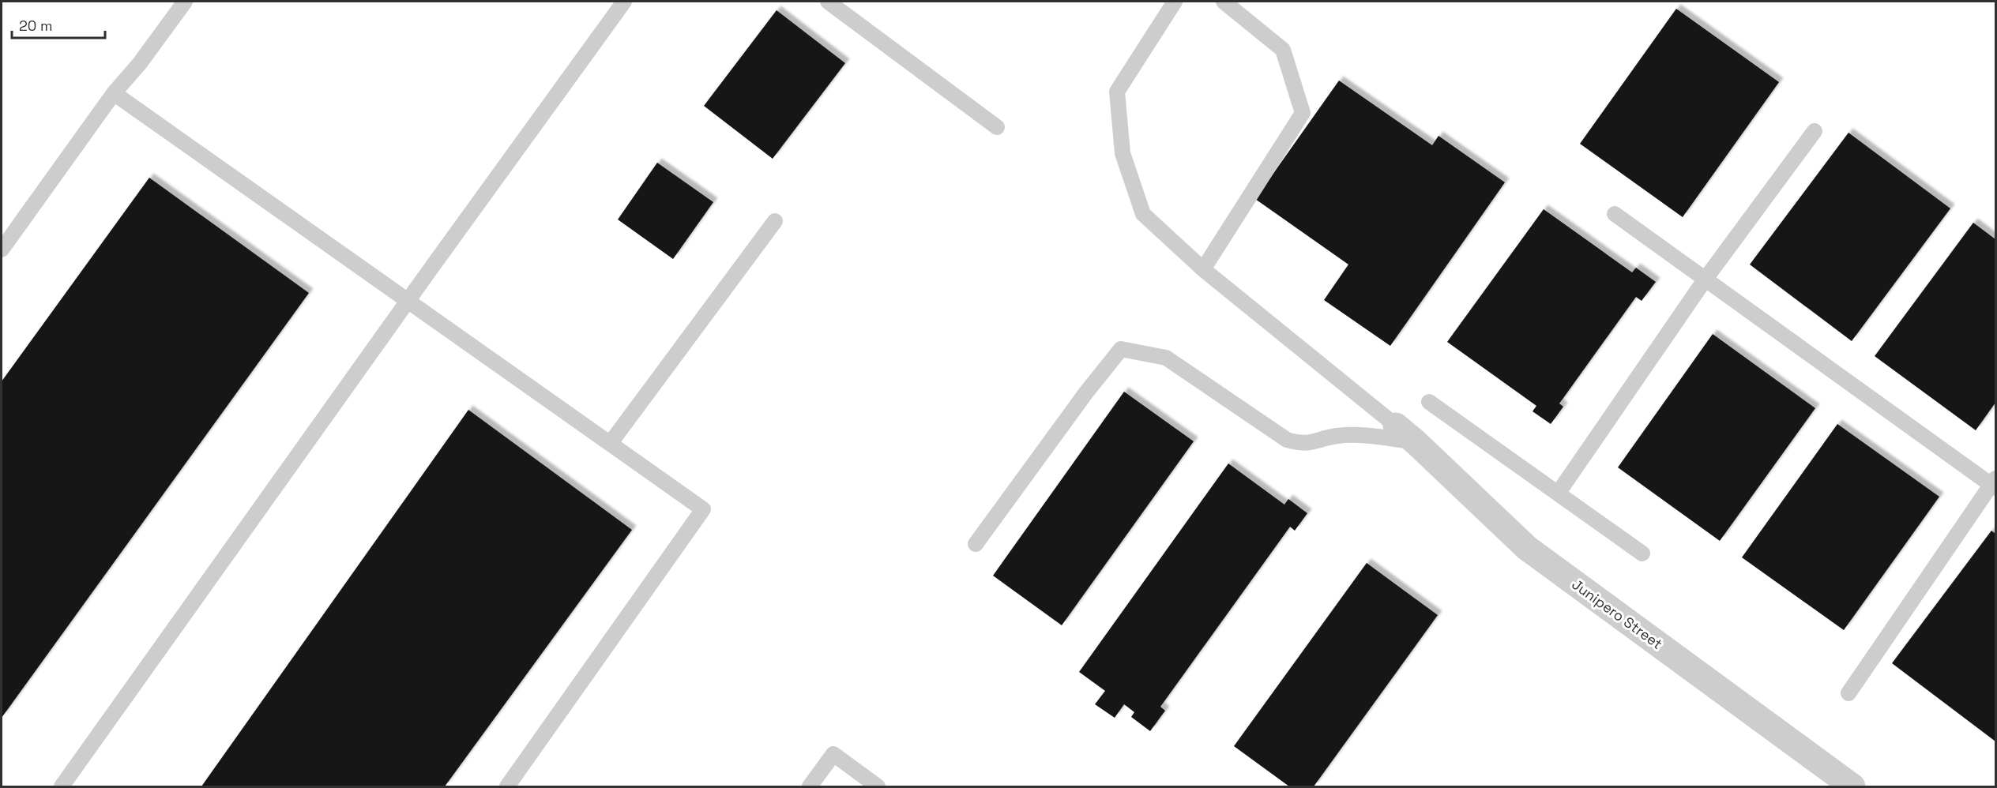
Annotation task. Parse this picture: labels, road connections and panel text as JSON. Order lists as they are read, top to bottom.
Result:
{
  "streets": {
    "street": ["Junipero Street"]
  },
  "scale_bar": "20 m"
}
